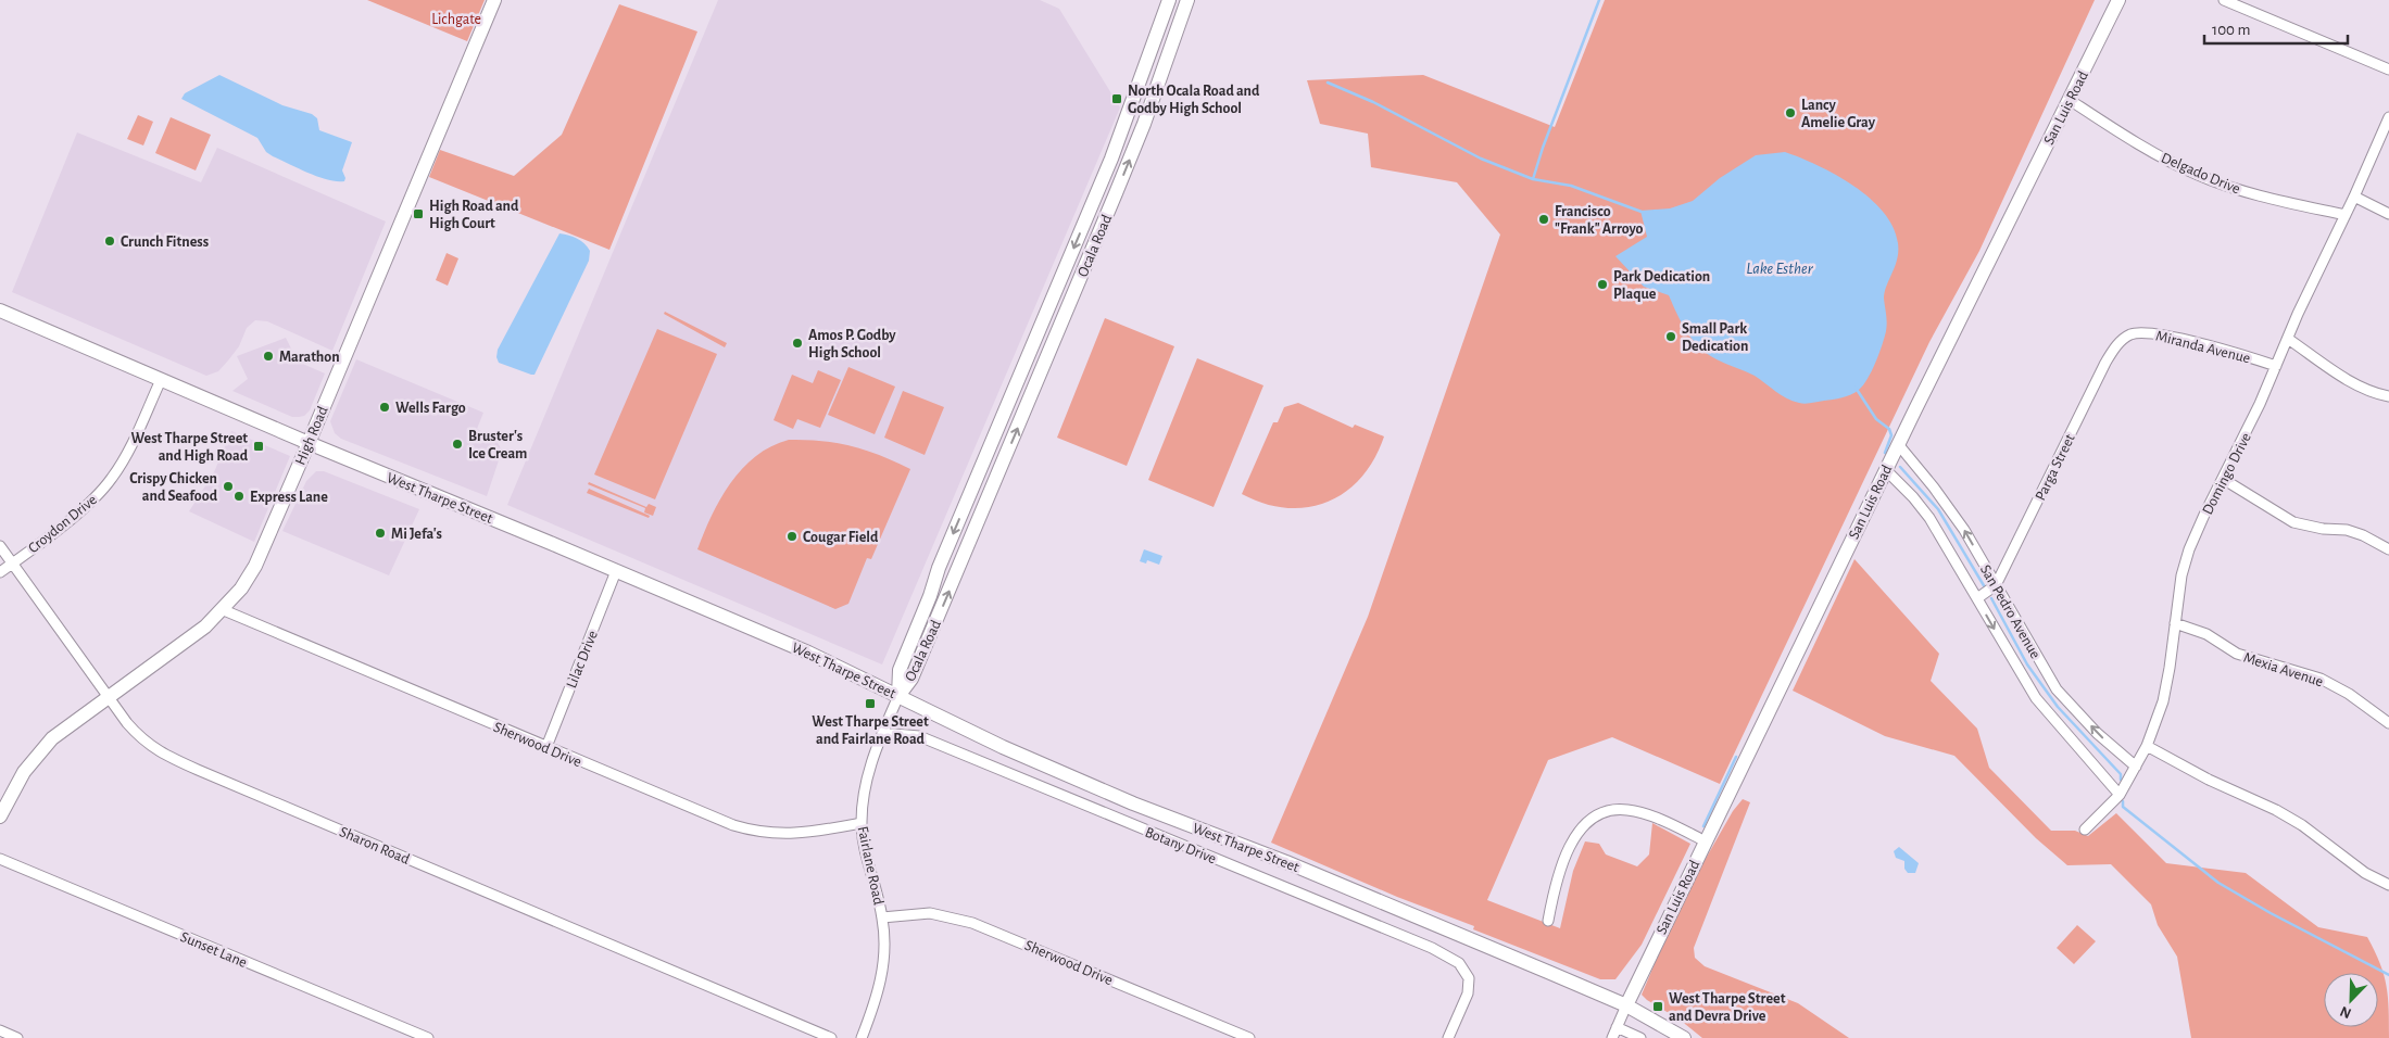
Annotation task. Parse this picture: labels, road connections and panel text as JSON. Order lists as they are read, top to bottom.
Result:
{
  "streets": {
    "main road": [
      "San Luis Road",
      "Ocala Road",
      "High Road",
      "West Tharpe Street"
    ],
    "street": [
      "Delgado Drive",
      "Miranda Avenue",
      "Parga Street",
      "Domingo Drive",
      "Croydon Drive",
      "San Pedro Avenue",
      "Lilac Drive",
      "Mexia Avenue",
      "Sherwood Drive",
      "Sharon Road",
      "Botany Drive",
      "Fairlane Road",
      "Sunset Lane"
    ]
  },
  "crossings": [
    ["San Luis Road", "Delgado Drive"],
    ["San Luis Road", "West Tharpe Street"],
    ["San Luis Road", "San Pedro Avenue"],
    ["Delgado Drive", "Domingo Drive"],
    ["Ocala Road", "West Tharpe Street"],
    ["Ocala Road", "Fairlane Road"],
    ["Miranda Avenue", "Parga Street"],
    ["Miranda Avenue", "Domingo Drive"],
    ["High Road", "West Tharpe Street"],
    ["High Road", "Sherwood Drive"],
    ["High Road", "Sharon Road"],
    ["Parga Street", "San Pedro Avenue"],
    ["Domingo Drive", "San Pedro Avenue"],
    ["Domingo Drive", "Mexia Avenue"],
    ["West Tharpe Street", "Croydon Drive"],
    ["West Tharpe Street", "Lilac Drive"],
    ["West Tharpe Street", "Fairlane Road"],
    ["Croydon Drive", "Sharon Road"],
    ["Lilac Drive", "Sherwood Drive"],
    ["Sherwood Drive", "Fairlane Road"],
    ["Botany Drive", "Fairlane Road"]
  ],
  "water": ["Lake Esther"],
  "parks": ["Lichgate"],
  "places": {
    "transit": [
      "North Ocala Road and Godby High School",
      "High Road and High Court",
      "West Tharpe Street and High Road",
      "West Tharpe Street and Fairlane Road",
      "West Tharpe Street and Devra Drive"
    ],
    "other": [
      "Lancy Amelie Gray",
      "Francisco \"Frank\" Arroyo",
      "Crunch Fitness",
      "Park Dedication Plaque",
      "Small Park Dedication",
      "Amos P. Godby High School",
      "Marathon",
      "Wells Fargo",
      "Bruster's Ice Cream",
      "Crispy Chicken and Seafood",
      "Express Lane",
      "Mi Jefa's",
      "Cougar Field"
    ]
  },
  "scale_bar": "100 m",
  "north": "bottom left"
}
